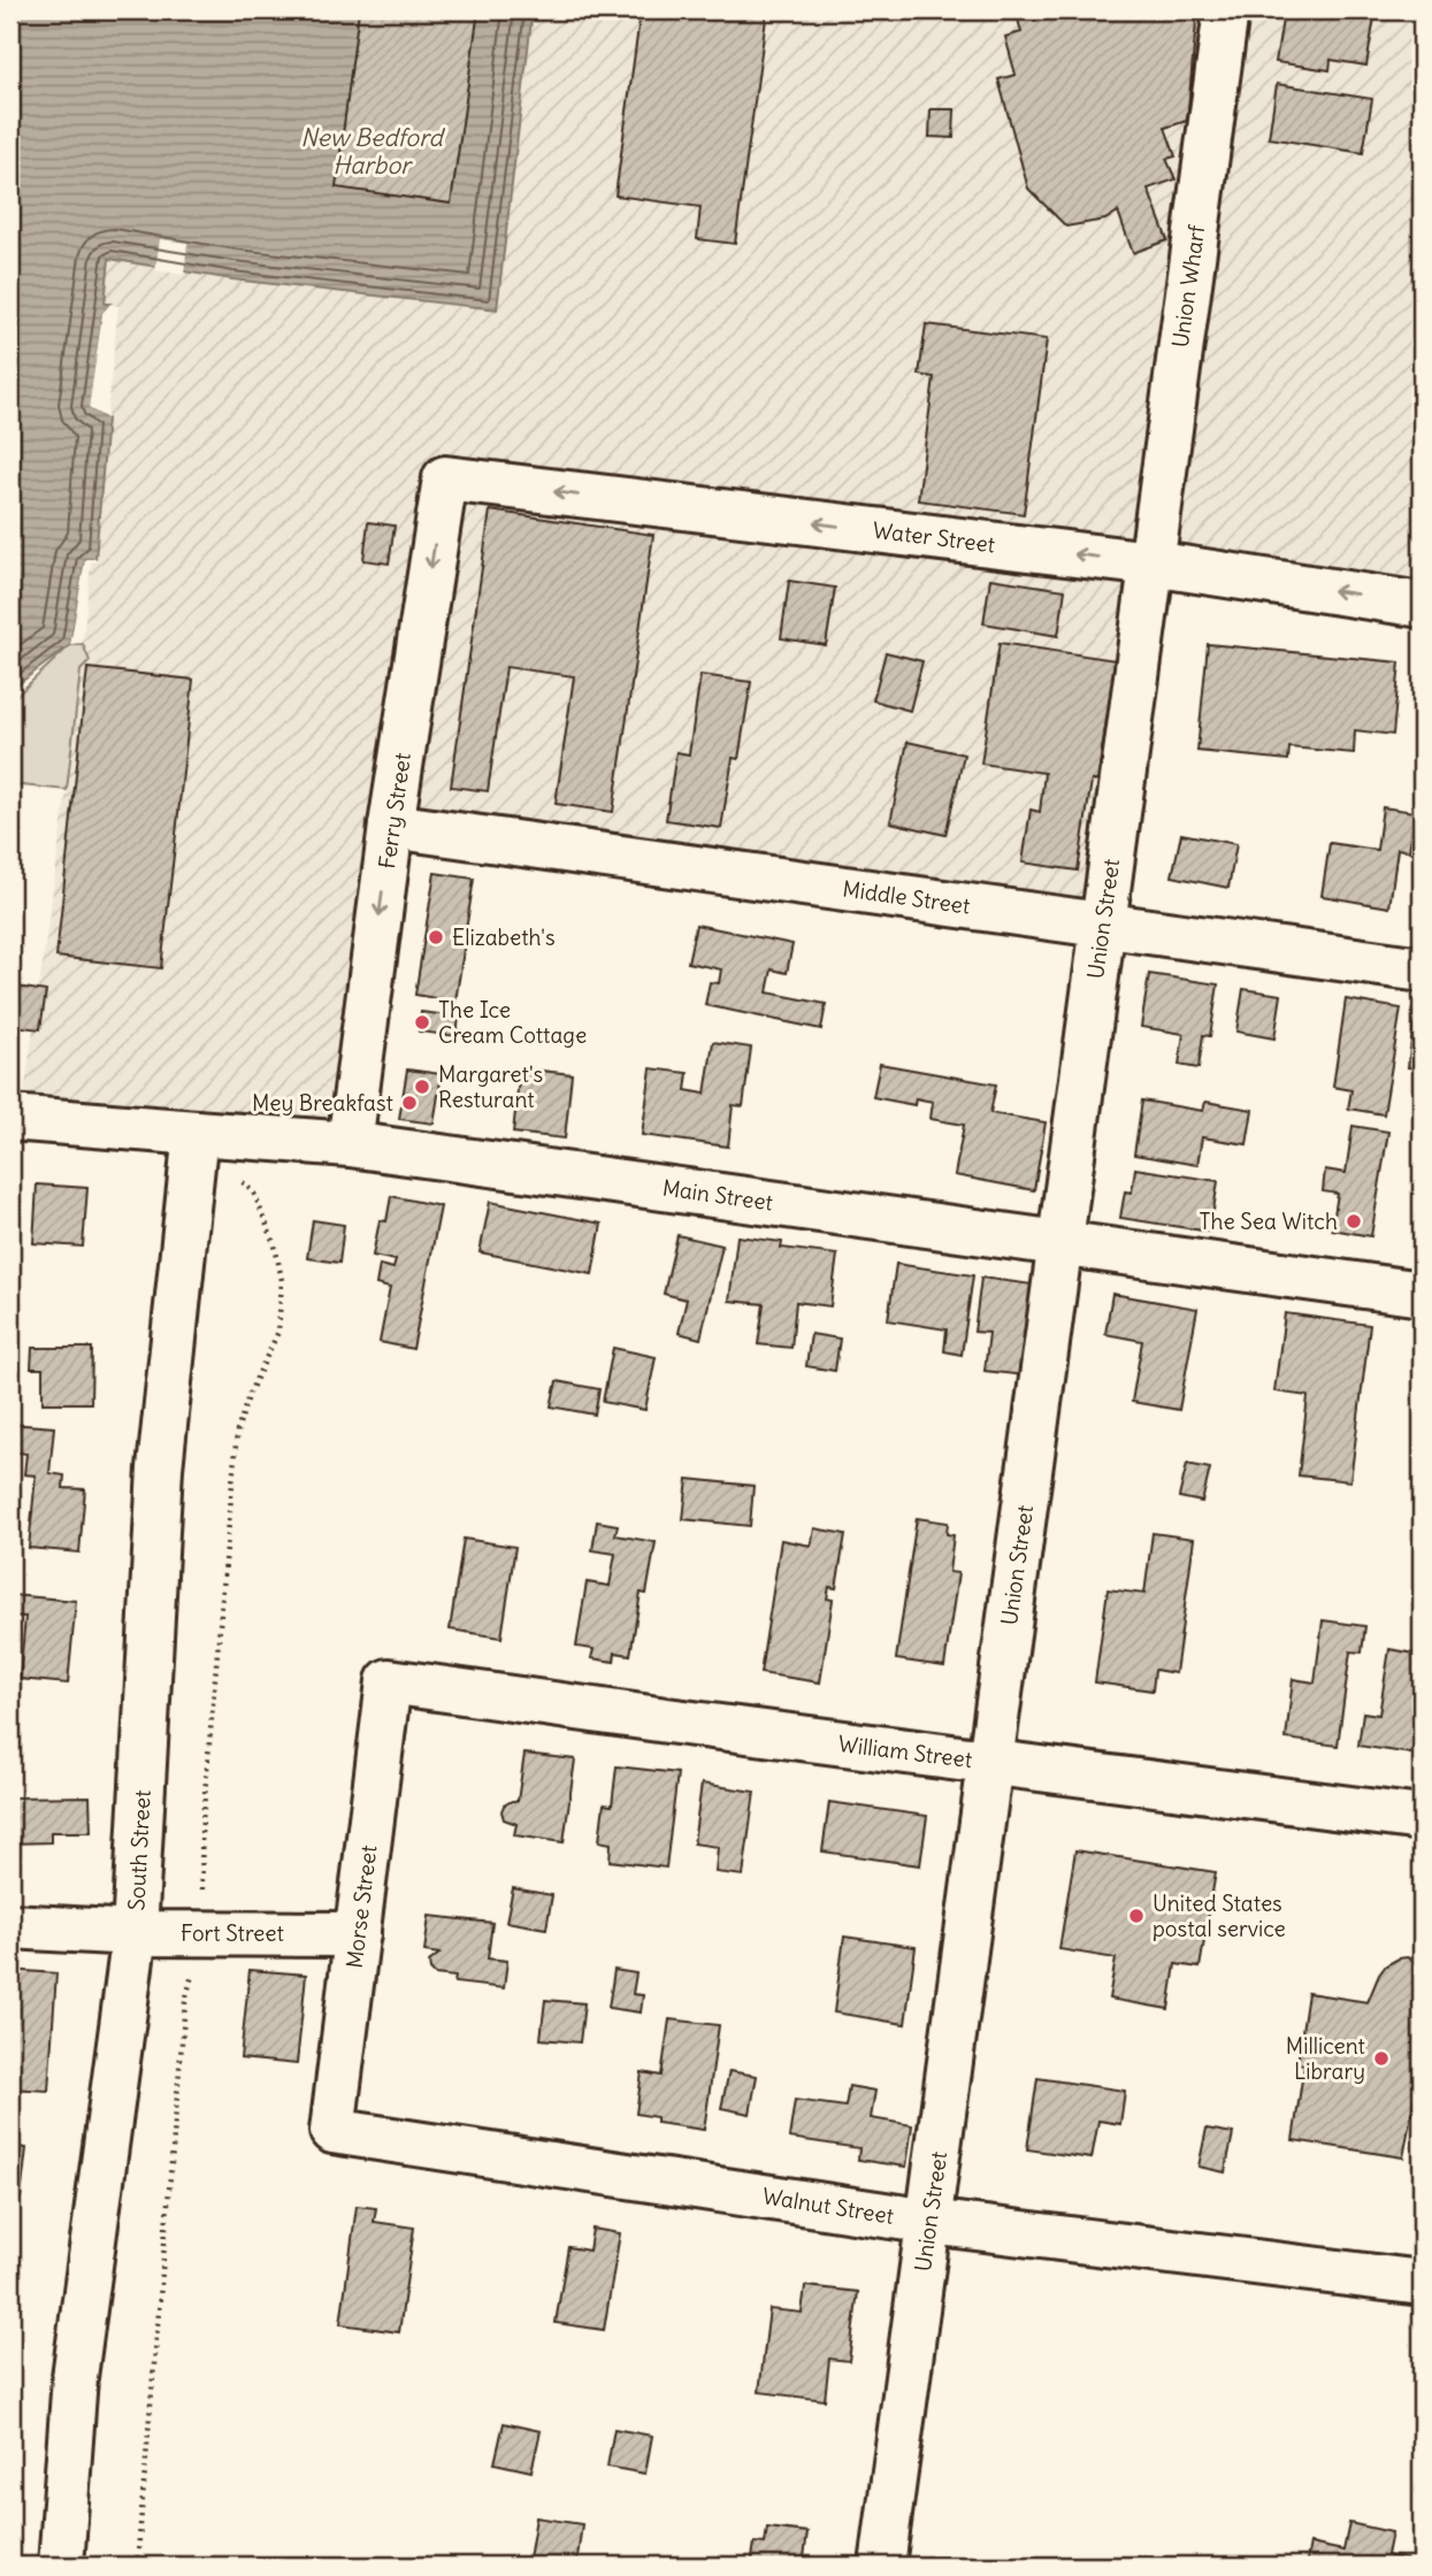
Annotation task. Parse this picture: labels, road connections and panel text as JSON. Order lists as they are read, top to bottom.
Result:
{
  "streets": {
    "street": [
      "Union Wharf",
      "Water Street",
      "Ferry Street",
      "Middle Street",
      "Union Street",
      "Main Street",
      "William Street",
      "South Street",
      "Morse Street",
      "Fort Street",
      "Walnut Street"
    ]
  },
  "crossings": [
    ["Union Wharf", "Water Street"],
    ["Union Wharf", "Union Street"],
    ["Water Street", "Ferry Street"],
    ["Water Street", "Union Street"],
    ["Ferry Street", "Middle Street"],
    ["Ferry Street", "Main Street"],
    ["Middle Street", "Union Street"],
    ["Union Street", "Main Street"],
    ["Union Street", "William Street"],
    ["Union Street", "Walnut Street"],
    ["Main Street", "South Street"],
    ["William Street", "Morse Street"],
    ["South Street", "Fort Street"],
    ["Morse Street", "Fort Street"],
    ["Morse Street", "Walnut Street"]
  ],
  "one_way": ["Water Street", "Ferry Street"],
  "water": ["New Bedford Harbor"],
  "places": [
    "Elizabeth's",
    "The Ice Cream Cottage",
    "Margaret's Resturant",
    "Mey Breakfast",
    "The Sea Witch",
    "United States postal service",
    "Millicent Library"
  ]
}
